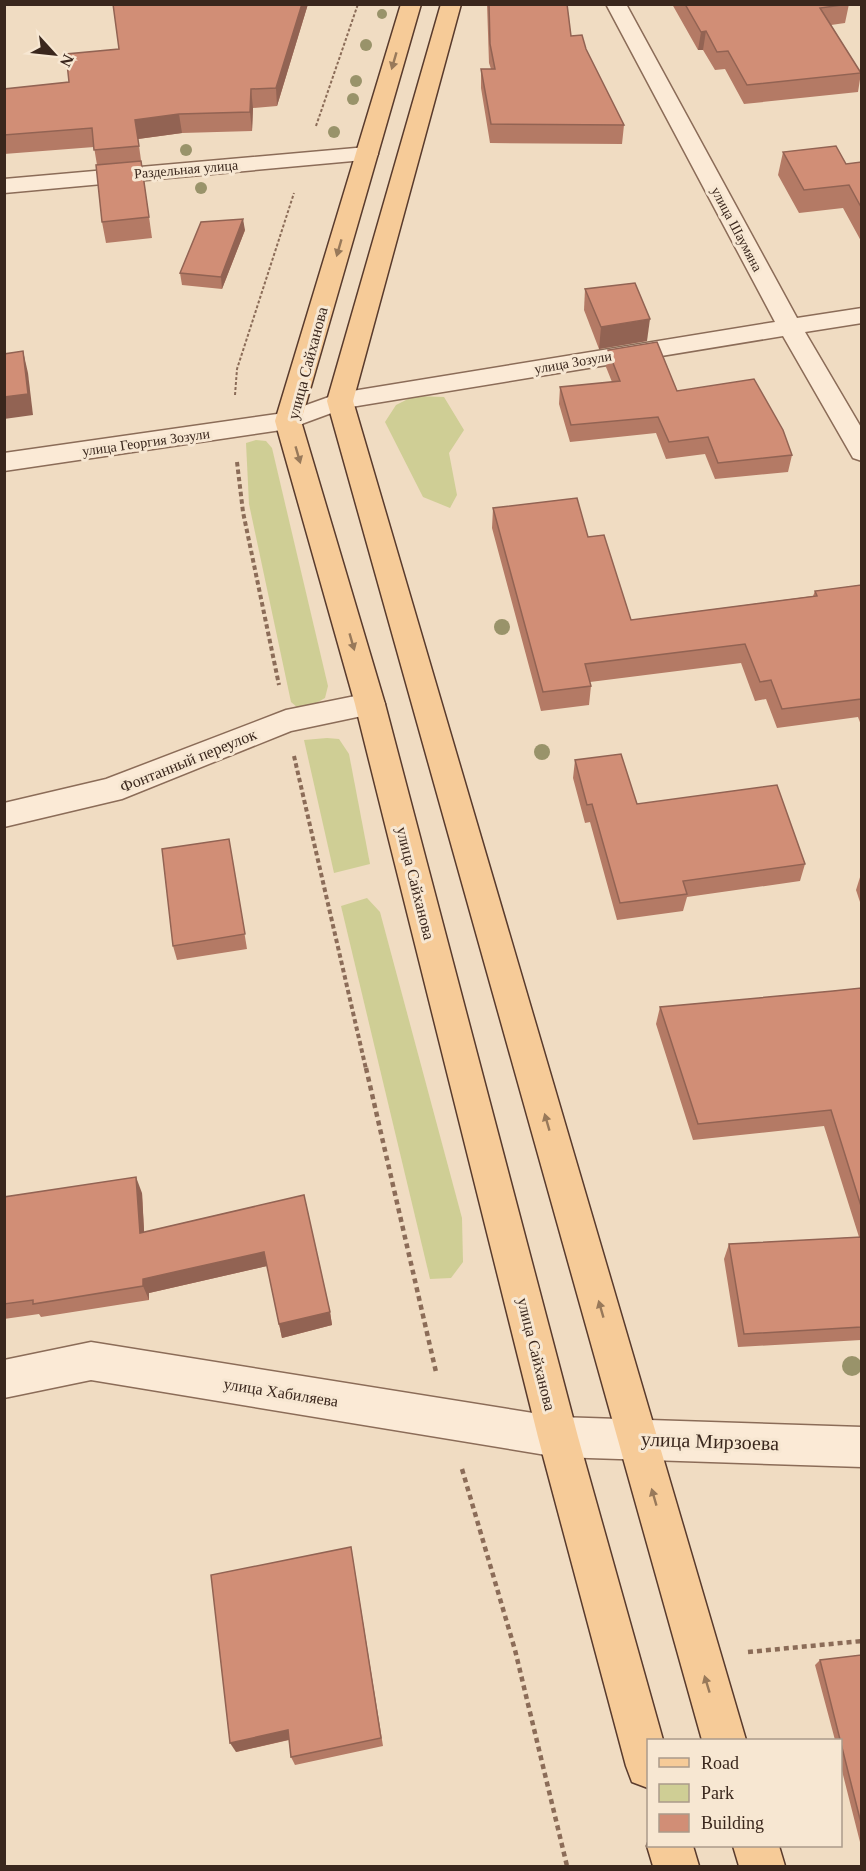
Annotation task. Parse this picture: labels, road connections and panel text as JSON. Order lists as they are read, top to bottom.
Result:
{
  "streets": {
    "main road": ["улица Сайханова"],
    "street": [
      "Раздельная улица",
      "улица Шаумяна",
      "улица Зозули",
      "улица Георгия Зозули",
      "Фонтанный переулок",
      "улица Хабиляева",
      "улица Мирзоева"
    ]
  },
  "crossings": [
    ["Раздельная улица", "улица Сайханова"],
    ["улица Шаумяна", "улица Зозули"],
    ["улица Зозули", "улица Сайханова"],
    ["улица Зозули", "улица Георгия Зозули"],
    ["улица Сайханова", "улица Георгия Зозули"],
    ["улица Сайханова", "Фонтанный переулок"],
    ["улица Сайханова", "улица Хабиляева"],
    ["улица Сайханова", "улица Мирзоева"],
    ["улица Хабиляева", "улица Мирзоева"]
  ],
  "legend": ["Road", "Park", "Building"],
  "north": "bottom right"
}
